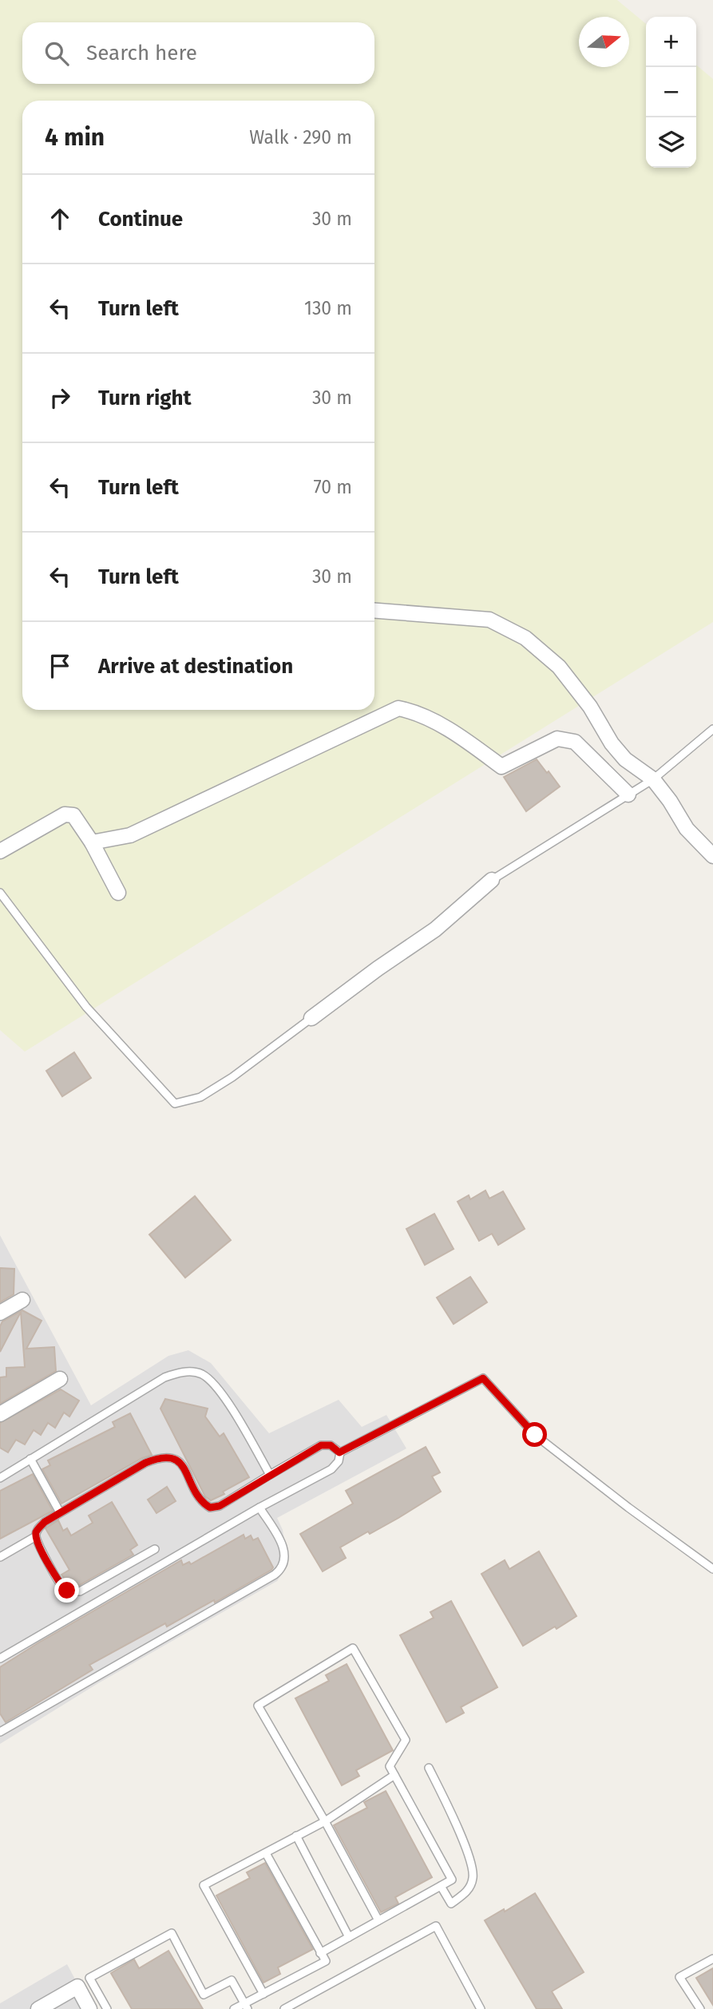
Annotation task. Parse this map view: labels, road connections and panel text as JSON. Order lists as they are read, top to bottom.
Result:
{
  "north": "right",
  "page": {
    "map_buttons": ["+", "−"],
    "search": "Search here",
    "heading": ["4 min", "Walk · 290 m"],
    "list": [
      ["Continue", "30 m"],
      ["Turn left", "130 m"],
      ["Turn right", "30 m"],
      ["Turn left", "70 m"],
      ["Turn left", "30 m"],
      "Arrive at destination"
    ]
  }
}
